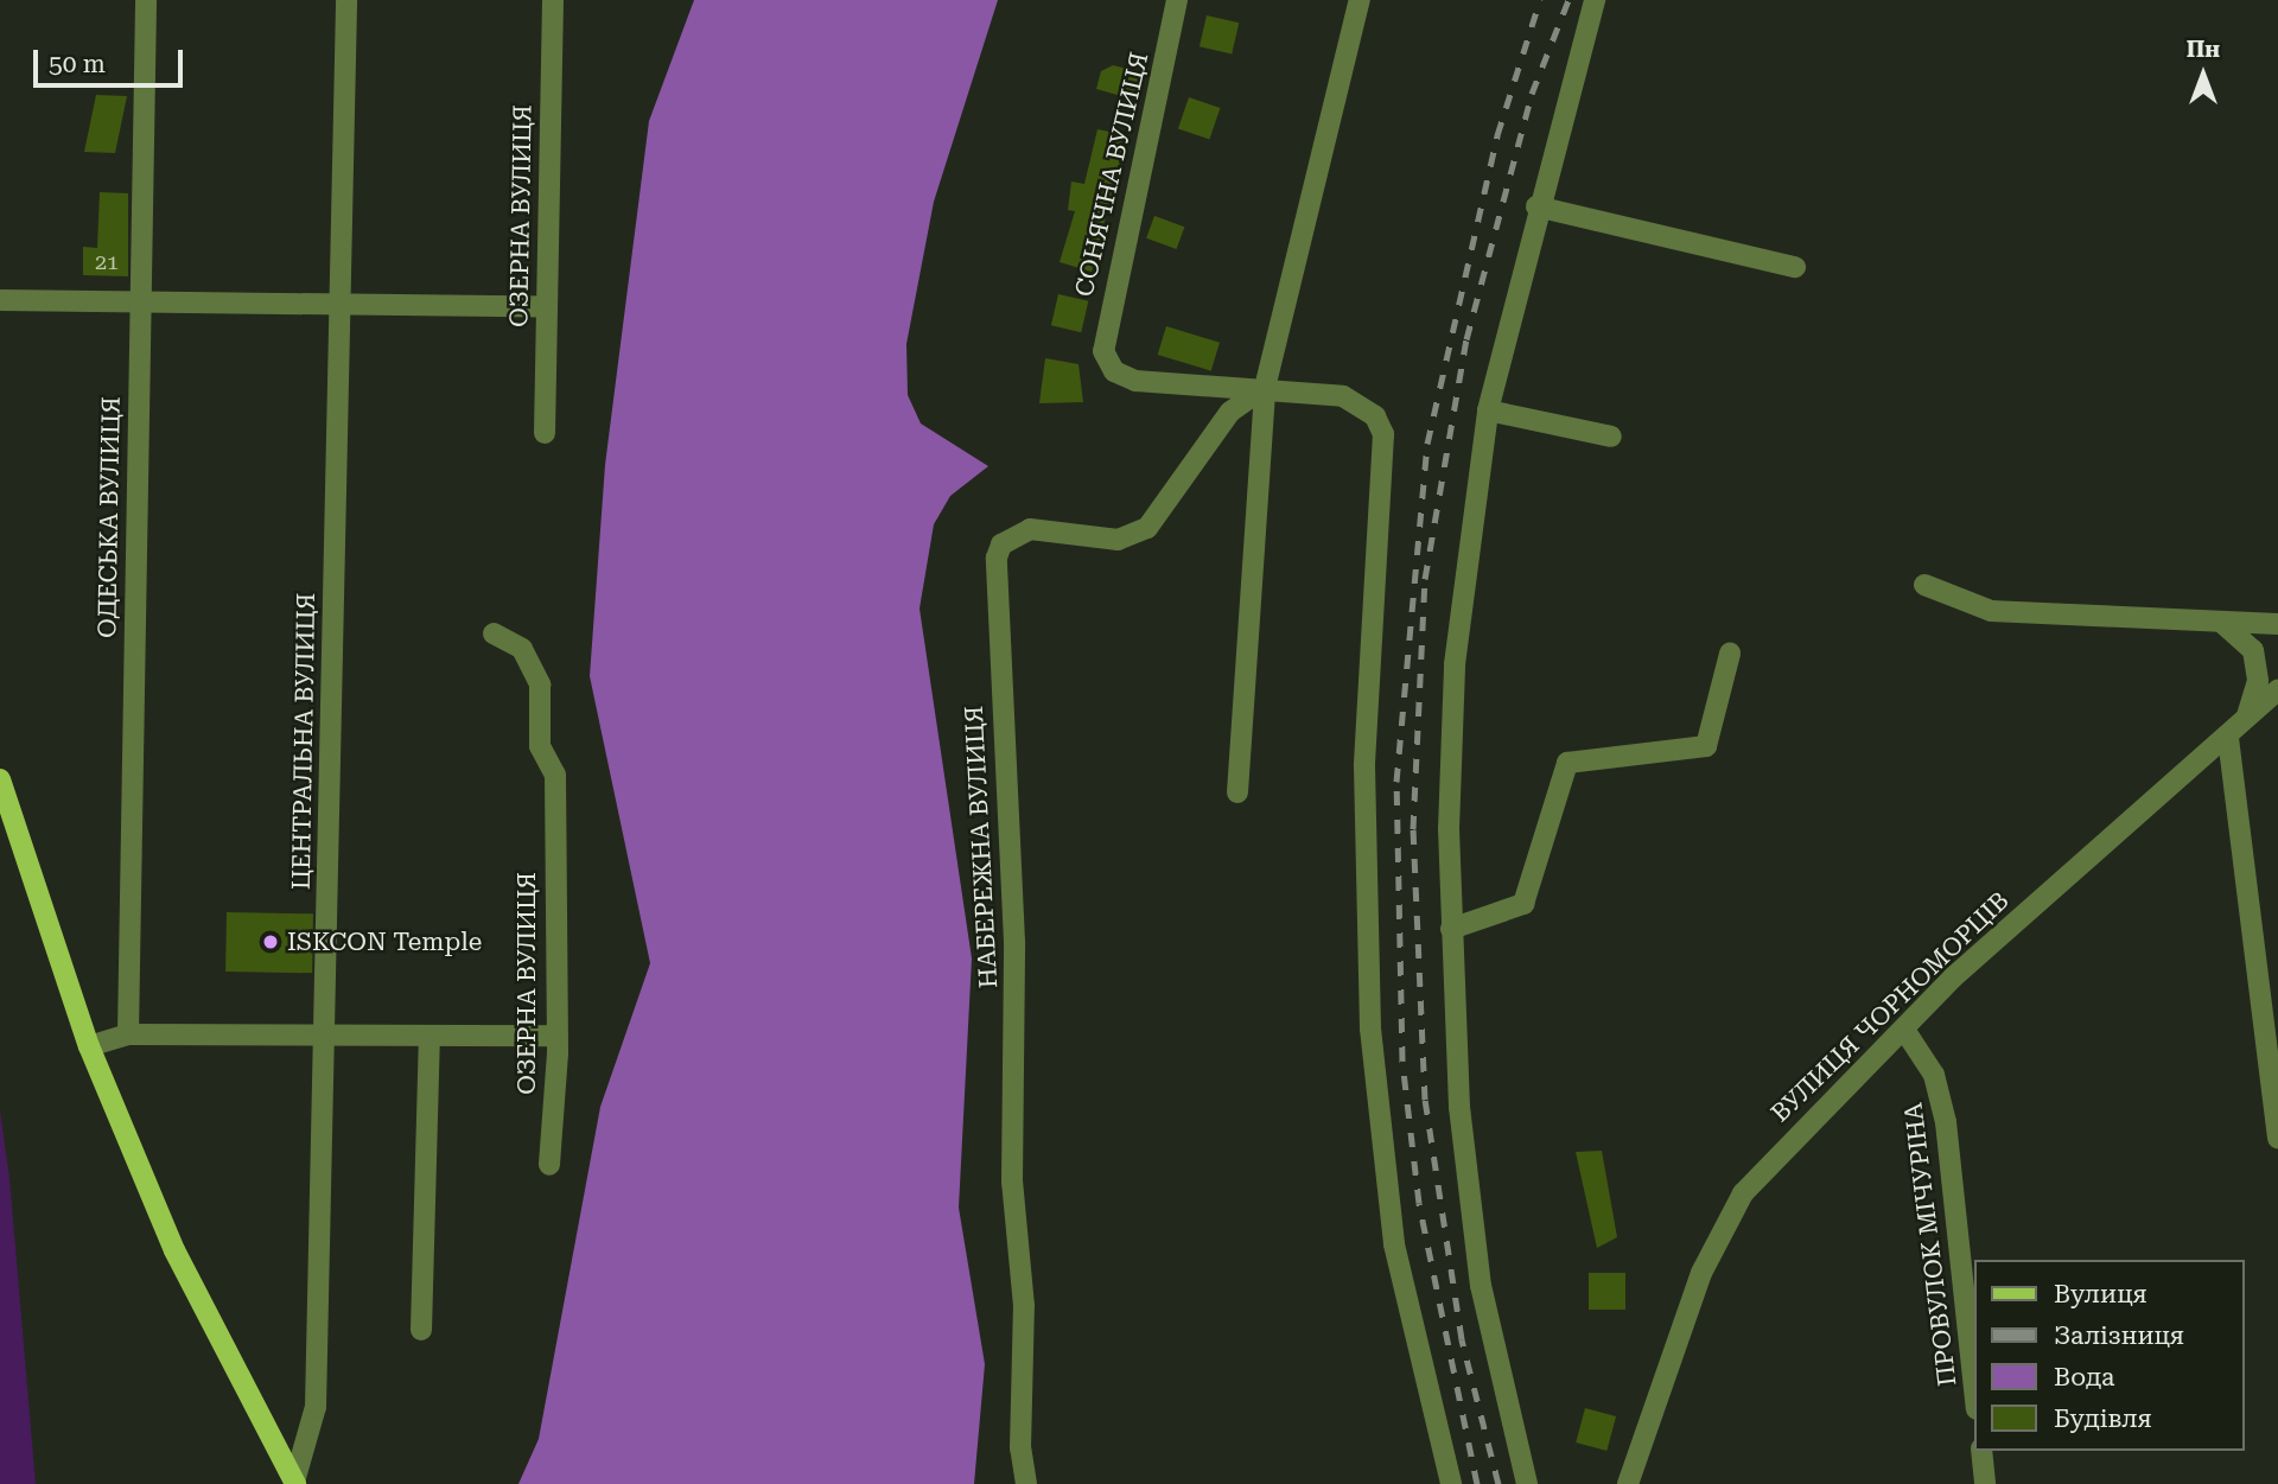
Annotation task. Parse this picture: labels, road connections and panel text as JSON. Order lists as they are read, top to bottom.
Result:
{
  "streets": {
    "street": [
      "СОНЯЧНА ВУЛИЦЯ",
      "ОЗЕРНА ВУЛИЦЯ",
      "ОДЕСЬКА ВУЛИЦЯ",
      "ЦЕНТРАЛЬНА ВУЛИЦЯ",
      "НАБЕРЕЖНА ВУЛИЦЯ",
      "ВУЛИЦЯ ЧОРНОМОРЦІВ",
      "ПРОВУЛОК МІЧУРІНА"
    ]
  },
  "crossings": [
    ["СОНЯЧНА ВУЛИЦЯ", "НАБЕРЕЖНА ВУЛИЦЯ"],
    ["ВУЛИЦЯ ЧОРНОМОРЦІВ", "ПРОВУЛОК МІЧУРІНА"]
  ],
  "places": ["ISKCON Temple"],
  "house_numbers": ["21"],
  "legend": [
    "Вулиця",
    "Залізниця",
    "Вода",
    "Будівля"
  ],
  "scale_bar": "50 m",
  "north": "top"
}
